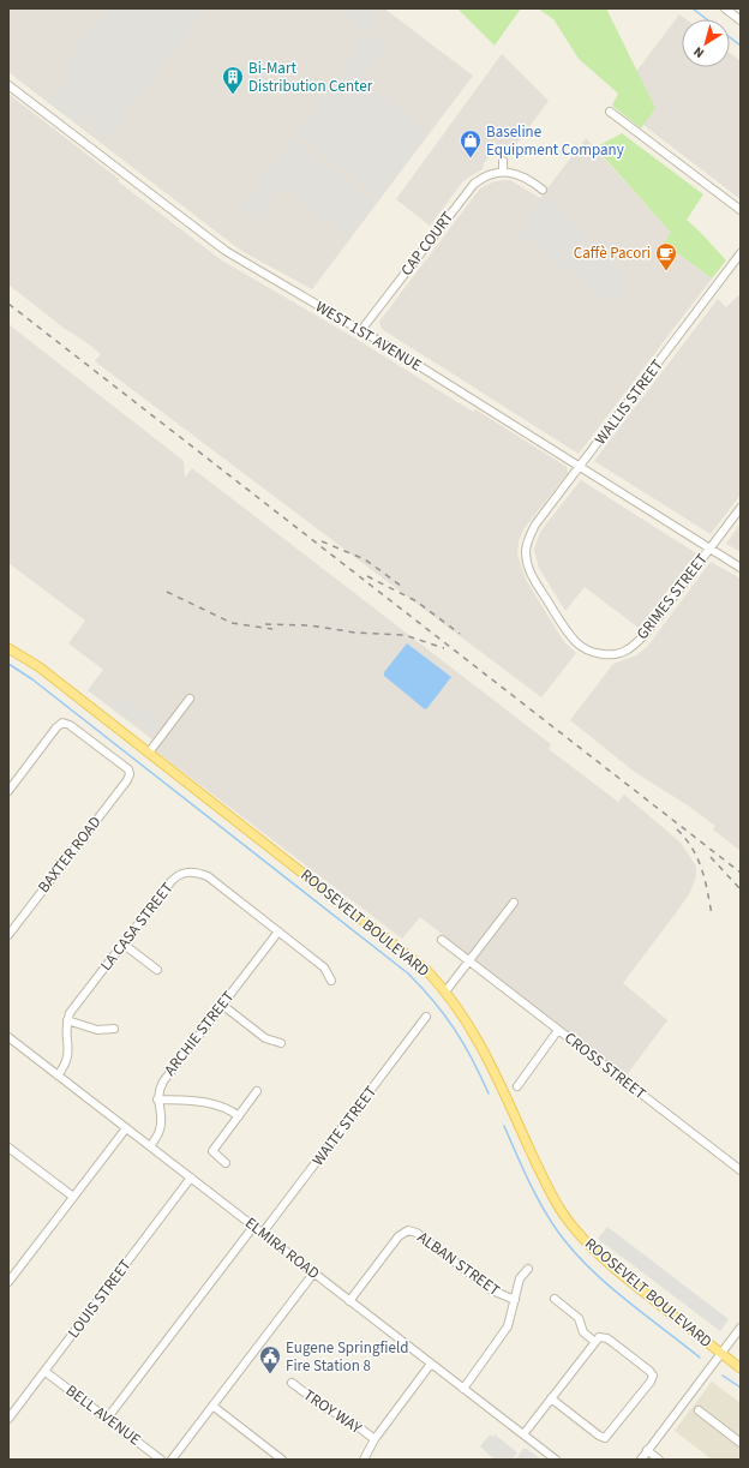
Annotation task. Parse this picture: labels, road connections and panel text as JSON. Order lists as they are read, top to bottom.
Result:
{
  "streets": {
    "main road": ["ROOSEVELT BOULEVARD"],
    "street": [
      "CAP COURT",
      "WEST 1ST AVENUE",
      "WALLIS STREET",
      "GRIMES STREET",
      "BAXTER ROAD",
      "LA CASA STREET",
      "ARCHIE STREET",
      "CROSS STREET",
      "WAITE STREET",
      "ELMIRA ROAD",
      "ALBAN STREET",
      "LOUIS STREET",
      "TROY WAY",
      "BELL AVENUE"
    ]
  },
  "crossings": [
    ["CAP COURT", "WEST 1ST AVENUE"],
    ["WEST 1ST AVENUE", "WALLIS STREET"],
    ["WEST 1ST AVENUE", "GRIMES STREET"],
    ["WALLIS STREET", "GRIMES STREET"],
    ["LA CASA STREET", "ARCHIE STREET"],
    ["LA CASA STREET", "ELMIRA ROAD"],
    ["WAITE STREET", "ELMIRA ROAD"],
    ["ELMIRA ROAD", "ALBAN STREET"],
    ["ELMIRA ROAD", "LOUIS STREET"],
    ["LOUIS STREET", "BELL AVENUE"]
  ],
  "places": {
    "building": ["Bi-Mart Distribution Center"],
    "shop": ["Baseline Equipment Company"],
    "cafe": ["Caffè Pacori"],
    "public building": ["Eugene Springfield Fire Station 8"]
  },
  "north": "bottom left"
}
